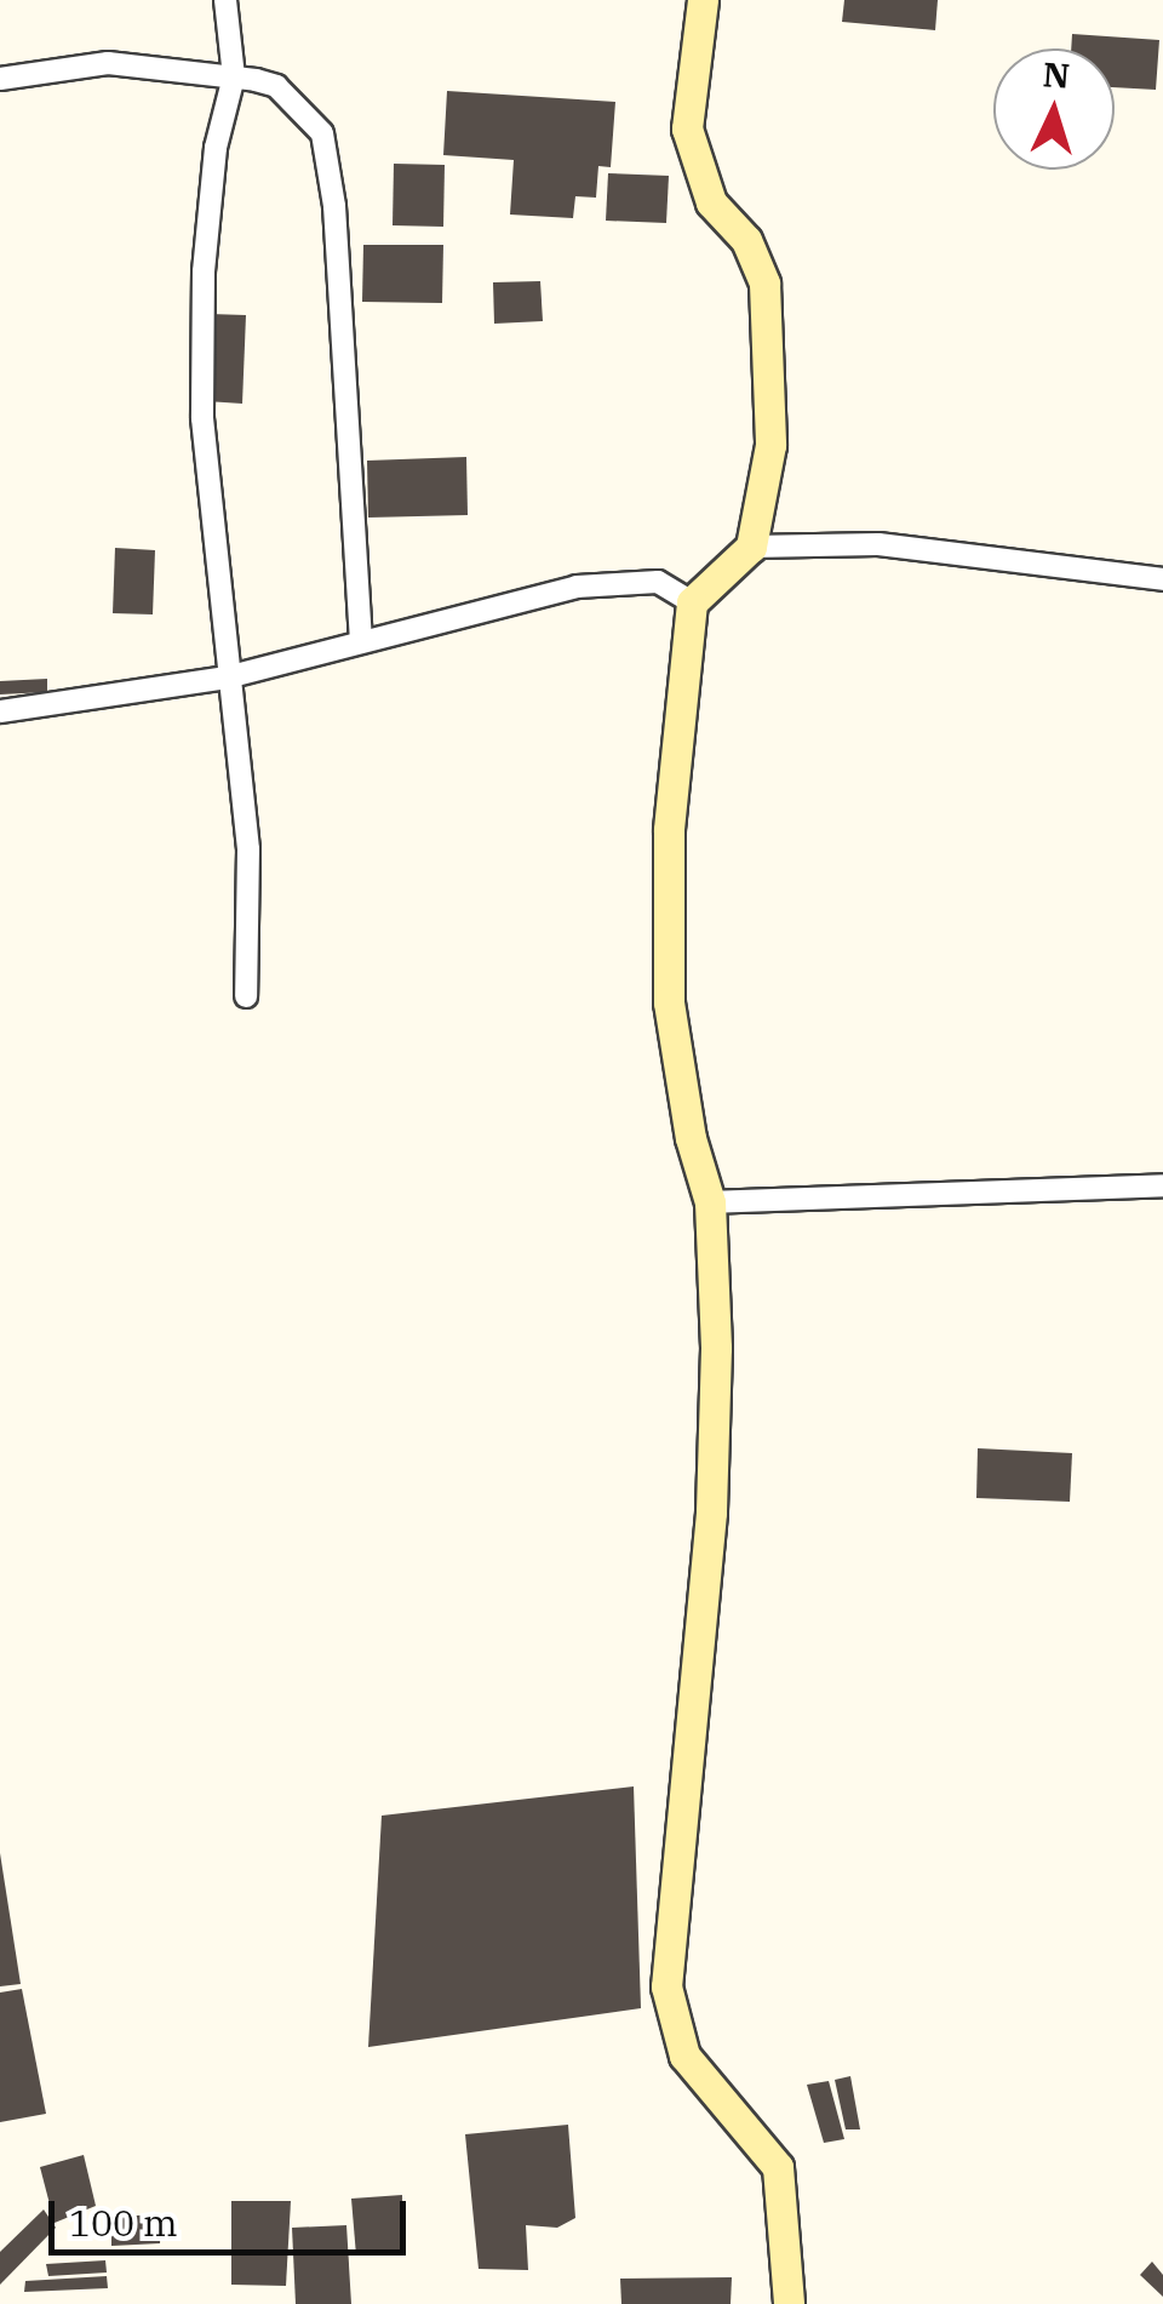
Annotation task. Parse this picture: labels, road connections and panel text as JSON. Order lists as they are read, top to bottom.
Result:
{
  "scale_bar": "100 m",
  "north": "top"
}
